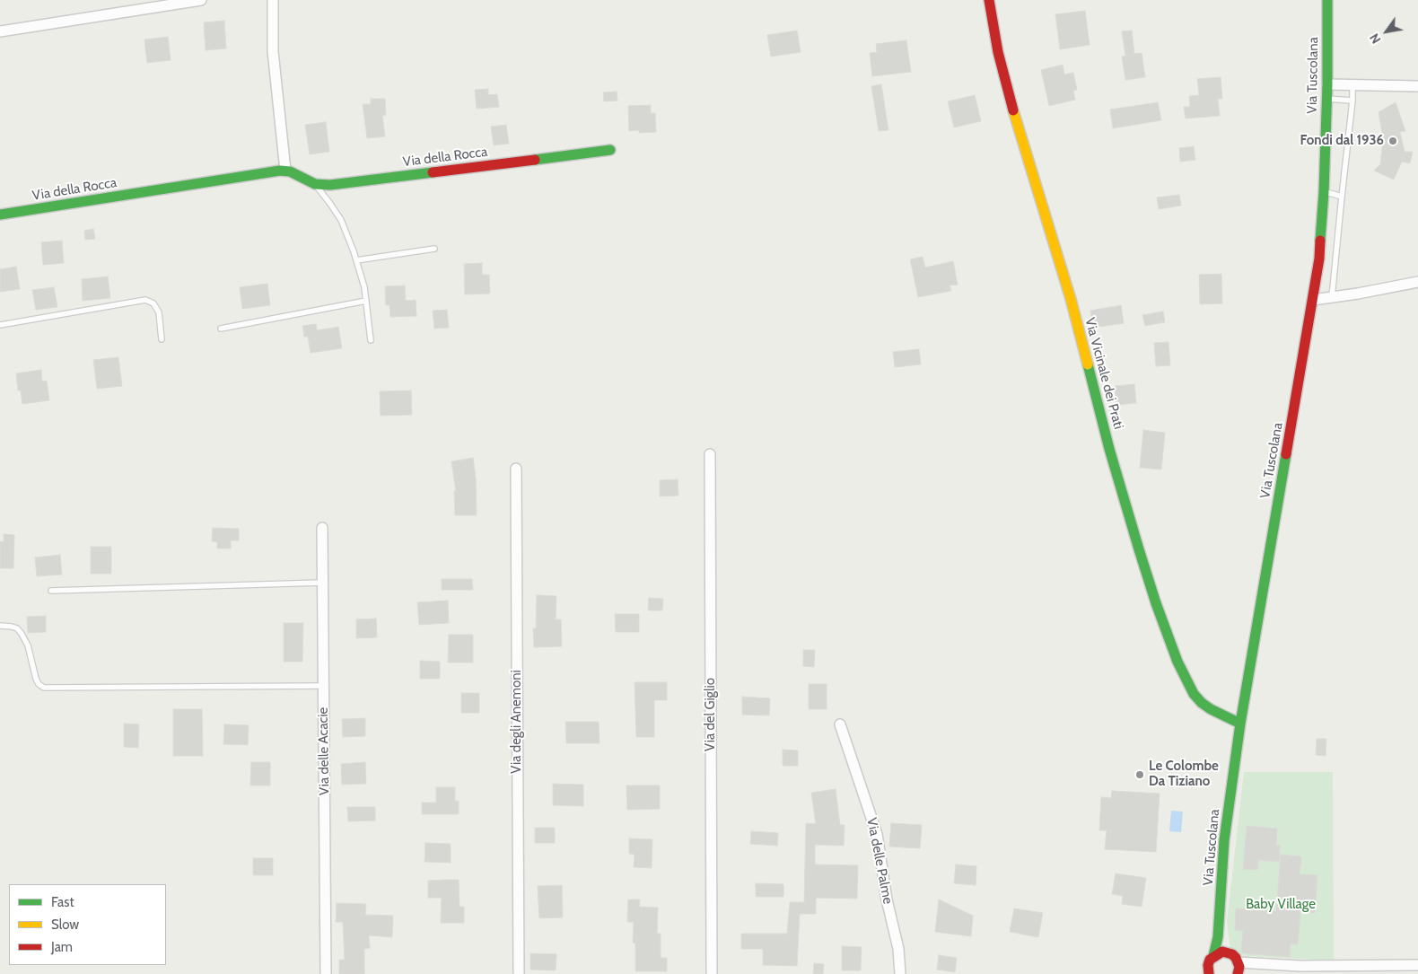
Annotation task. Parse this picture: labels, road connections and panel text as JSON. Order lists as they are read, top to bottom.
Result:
{
  "streets": {
    "street": [
      "Via Tuscolana",
      "Via della Rocca",
      "Via Vicinale dei Prati",
      "Via del Giglio",
      "Via degli Anemoni",
      "Via delle Acacie",
      "Via delle Palme"
    ]
  },
  "crossings": [
    ["Via Tuscolana", "Via Vicinale dei Prati"]
  ],
  "parks": ["Baby Village"],
  "places": ["Fondi dal 1936", "Le Colombe Da Tiziano"],
  "legend": ["Fast", "Slow", "Jam"],
  "north": "bottom left"
}
